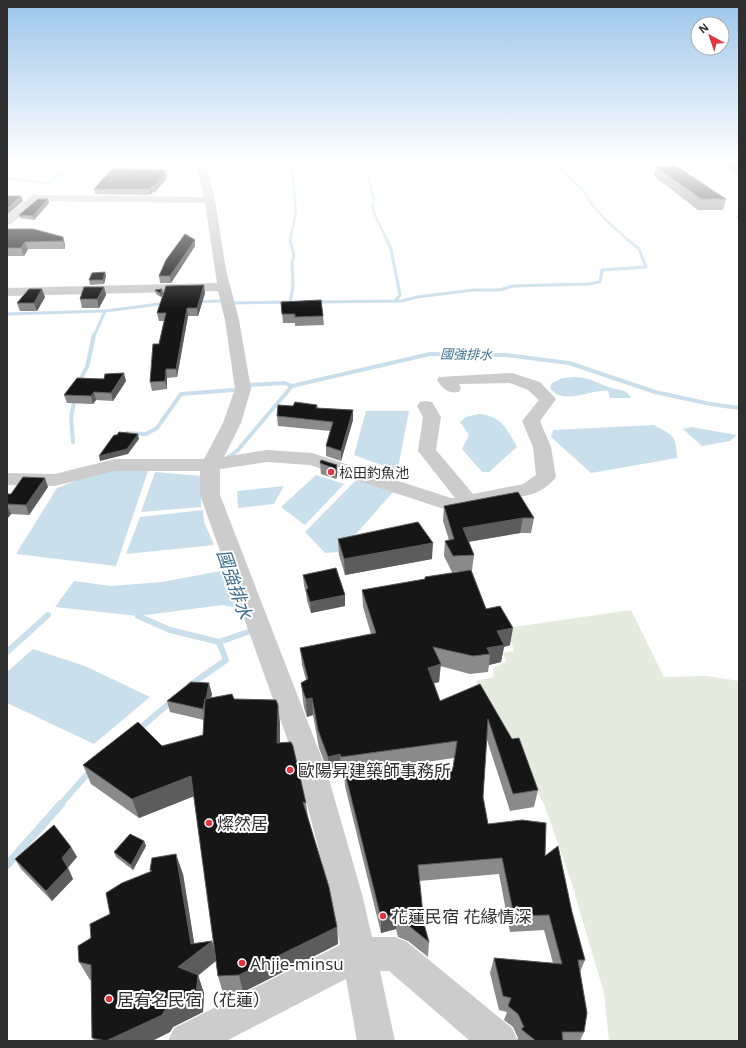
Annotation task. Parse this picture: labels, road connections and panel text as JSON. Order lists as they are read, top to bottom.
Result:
{
  "water": ["國強排水"],
  "places": [
    "松田釣魚池",
    "歐陽昇建築師事務所",
    "燦然居",
    "花蓮民宿 花緣情深",
    "Ahjie-minsu",
    "居宥名民宿（花蓮）"
  ],
  "north": "top left"
}
